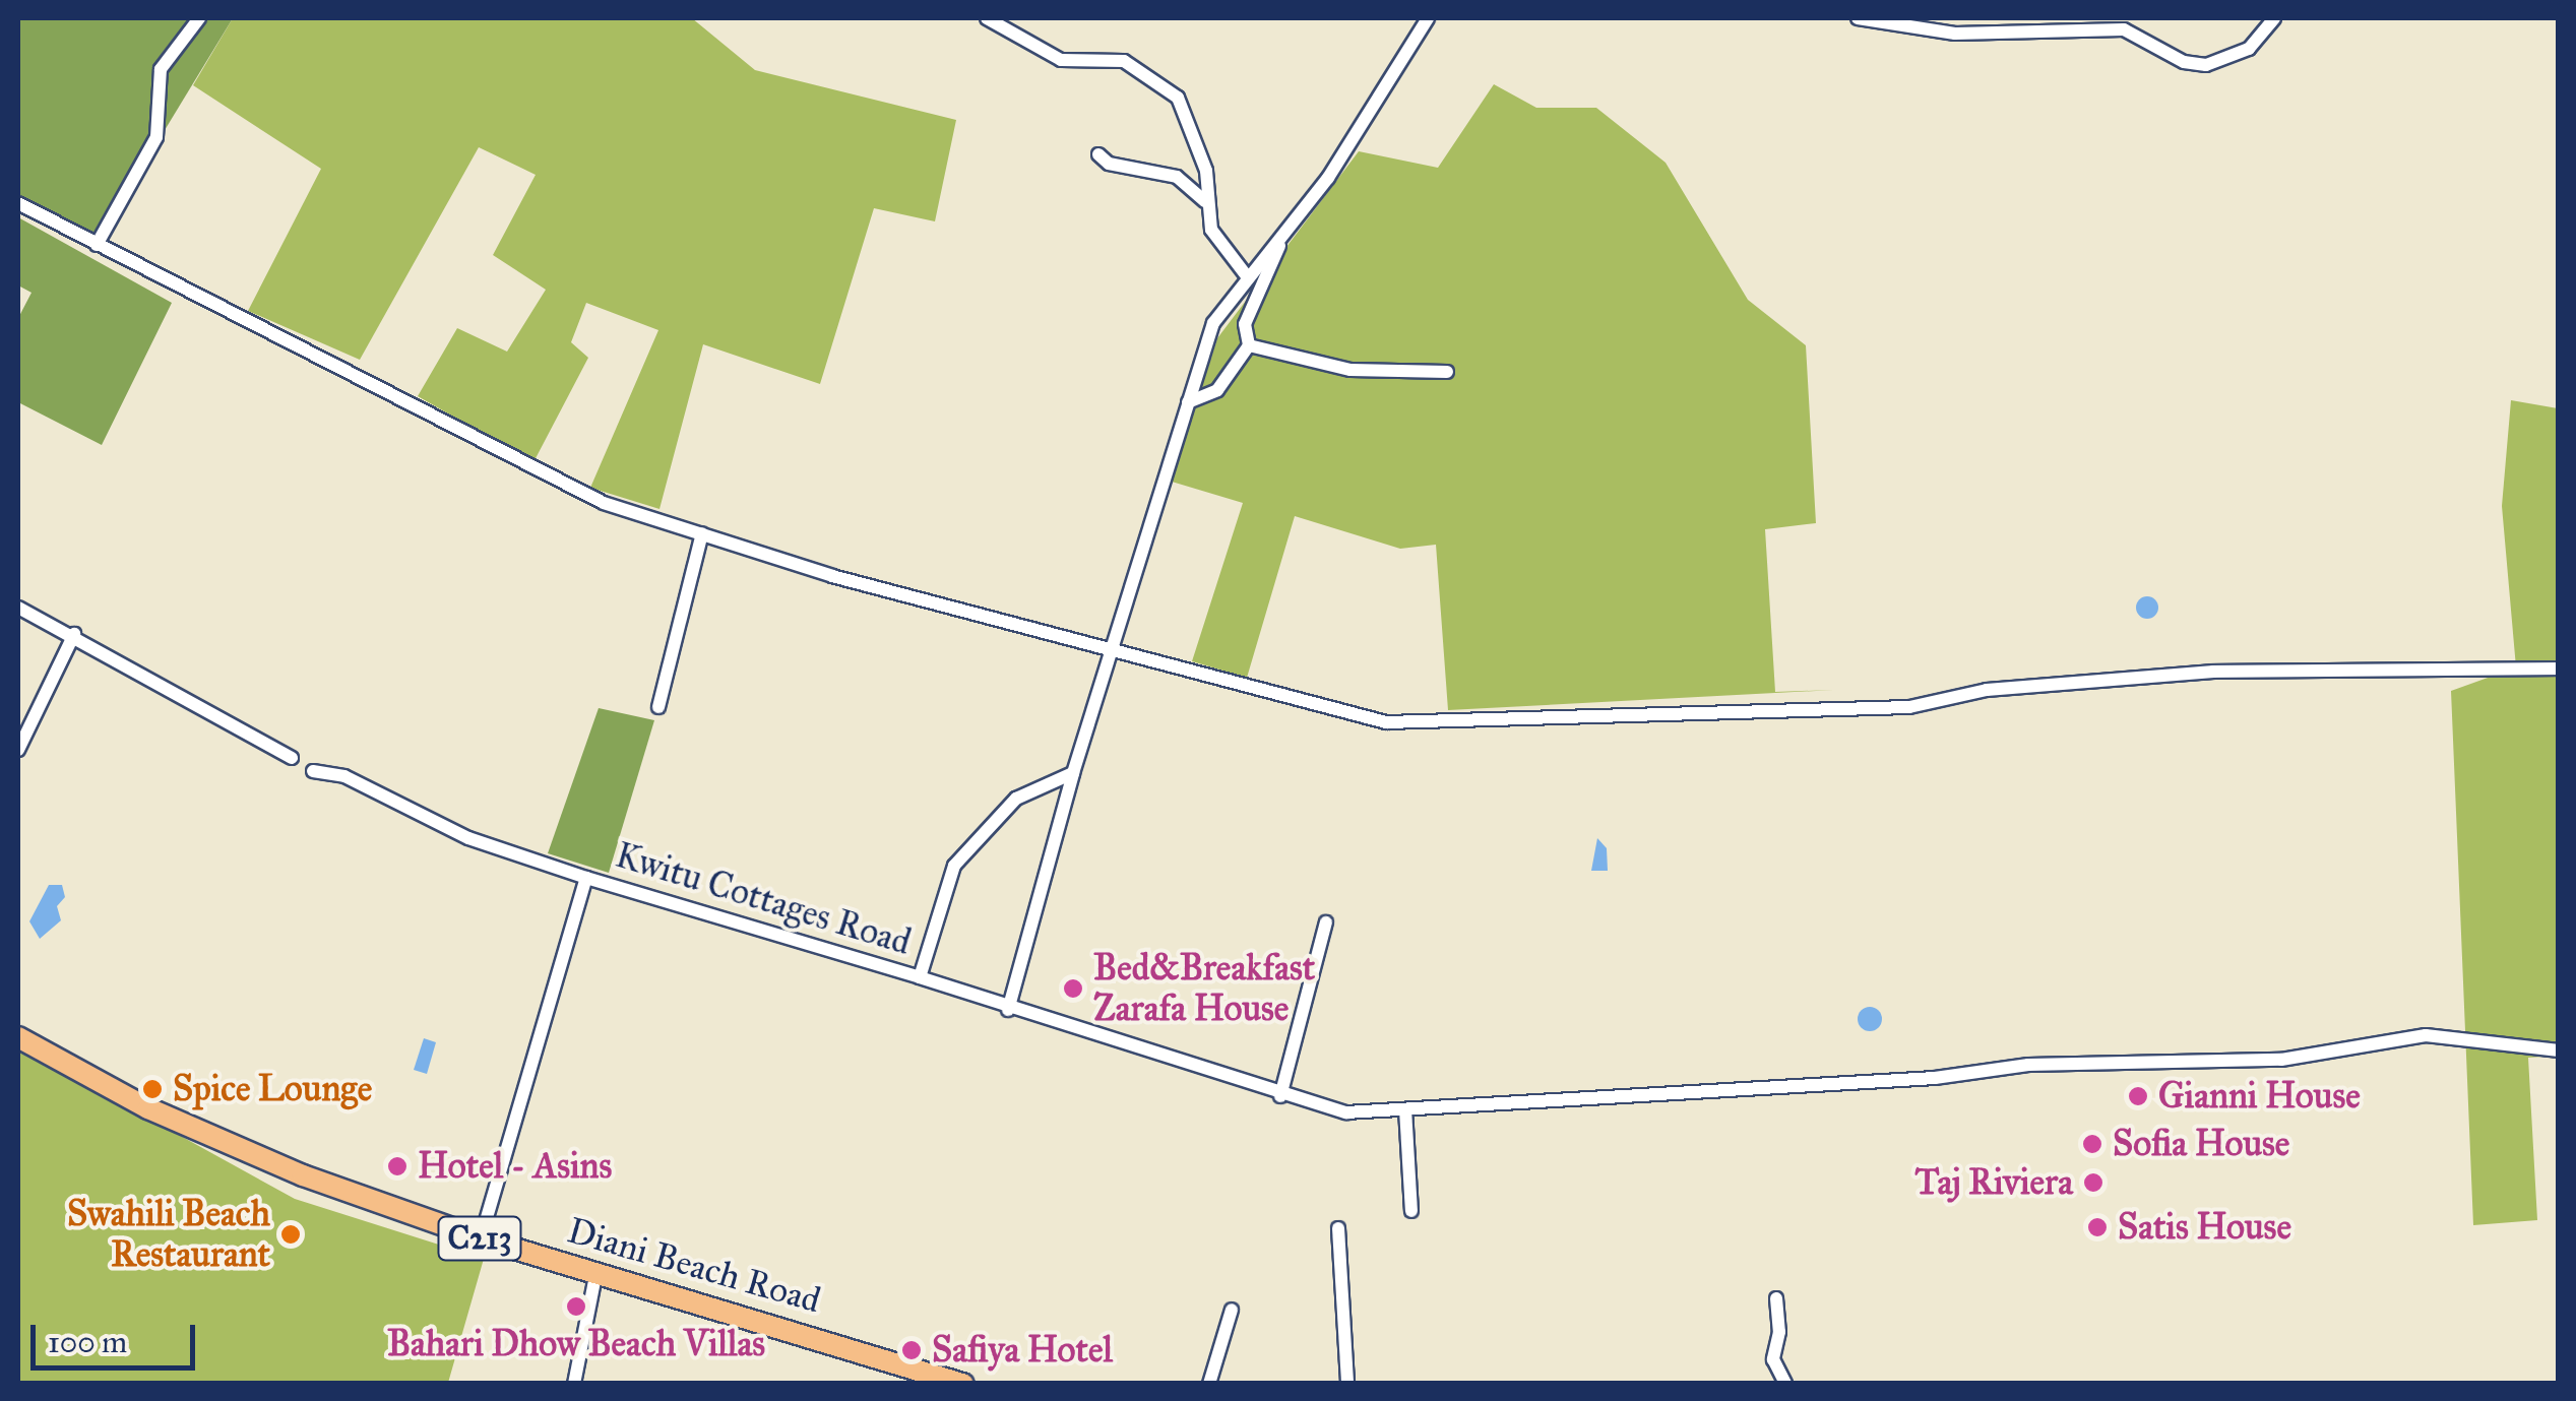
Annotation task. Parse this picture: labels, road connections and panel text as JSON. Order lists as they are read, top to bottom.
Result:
{
  "streets": {
    "main road": ["C213", "Diani Beach Road"],
    "street": ["Kwitu Cottages Road"]
  },
  "crossings": [
    ["Kwitu Cottages Road", "Diani Beach Road"]
  ],
  "places": [
    "Bed&Breakfast Zarafa House",
    "Spice Lounge",
    "Gianni House",
    "Sofia House",
    "Hotel - Asins",
    "Taj Riviera",
    "Satis House",
    "Swahili Beach Restaurant",
    "Bahari Dhow Beach Villas",
    "Safiya Hotel"
  ],
  "scale_bar": "100 m"
}
